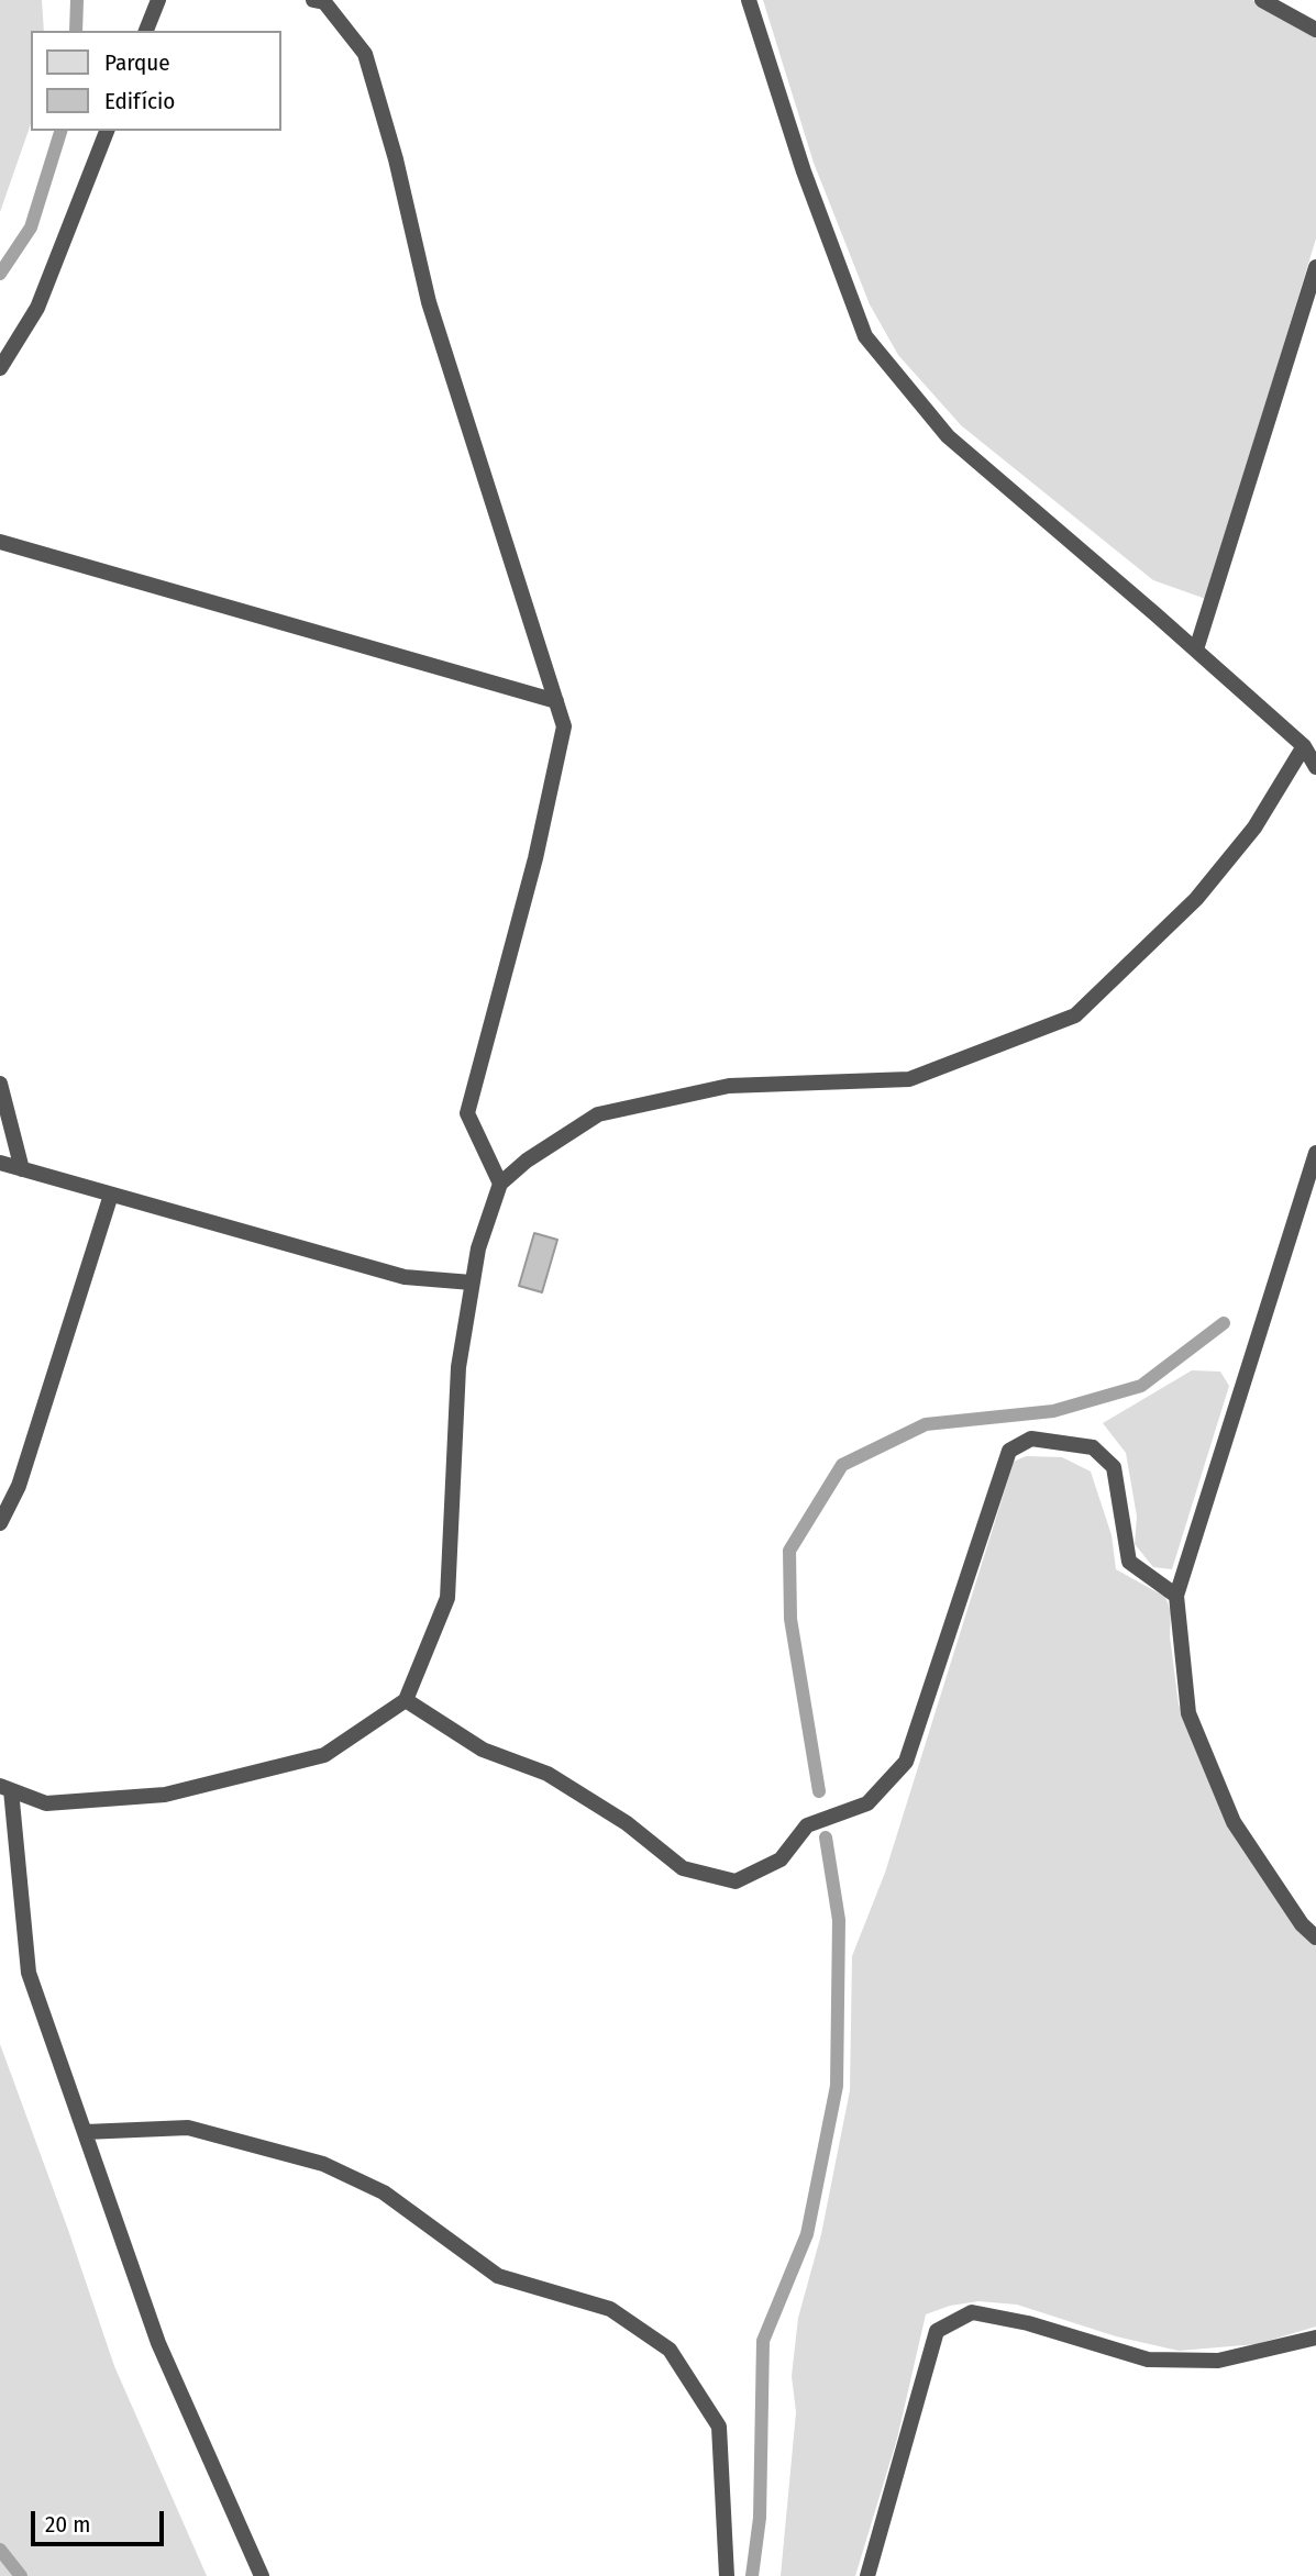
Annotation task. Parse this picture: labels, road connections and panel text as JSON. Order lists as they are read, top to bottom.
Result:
{
  "legend": ["Parque", "Edifício"],
  "scale_bar": "20 m"
}
